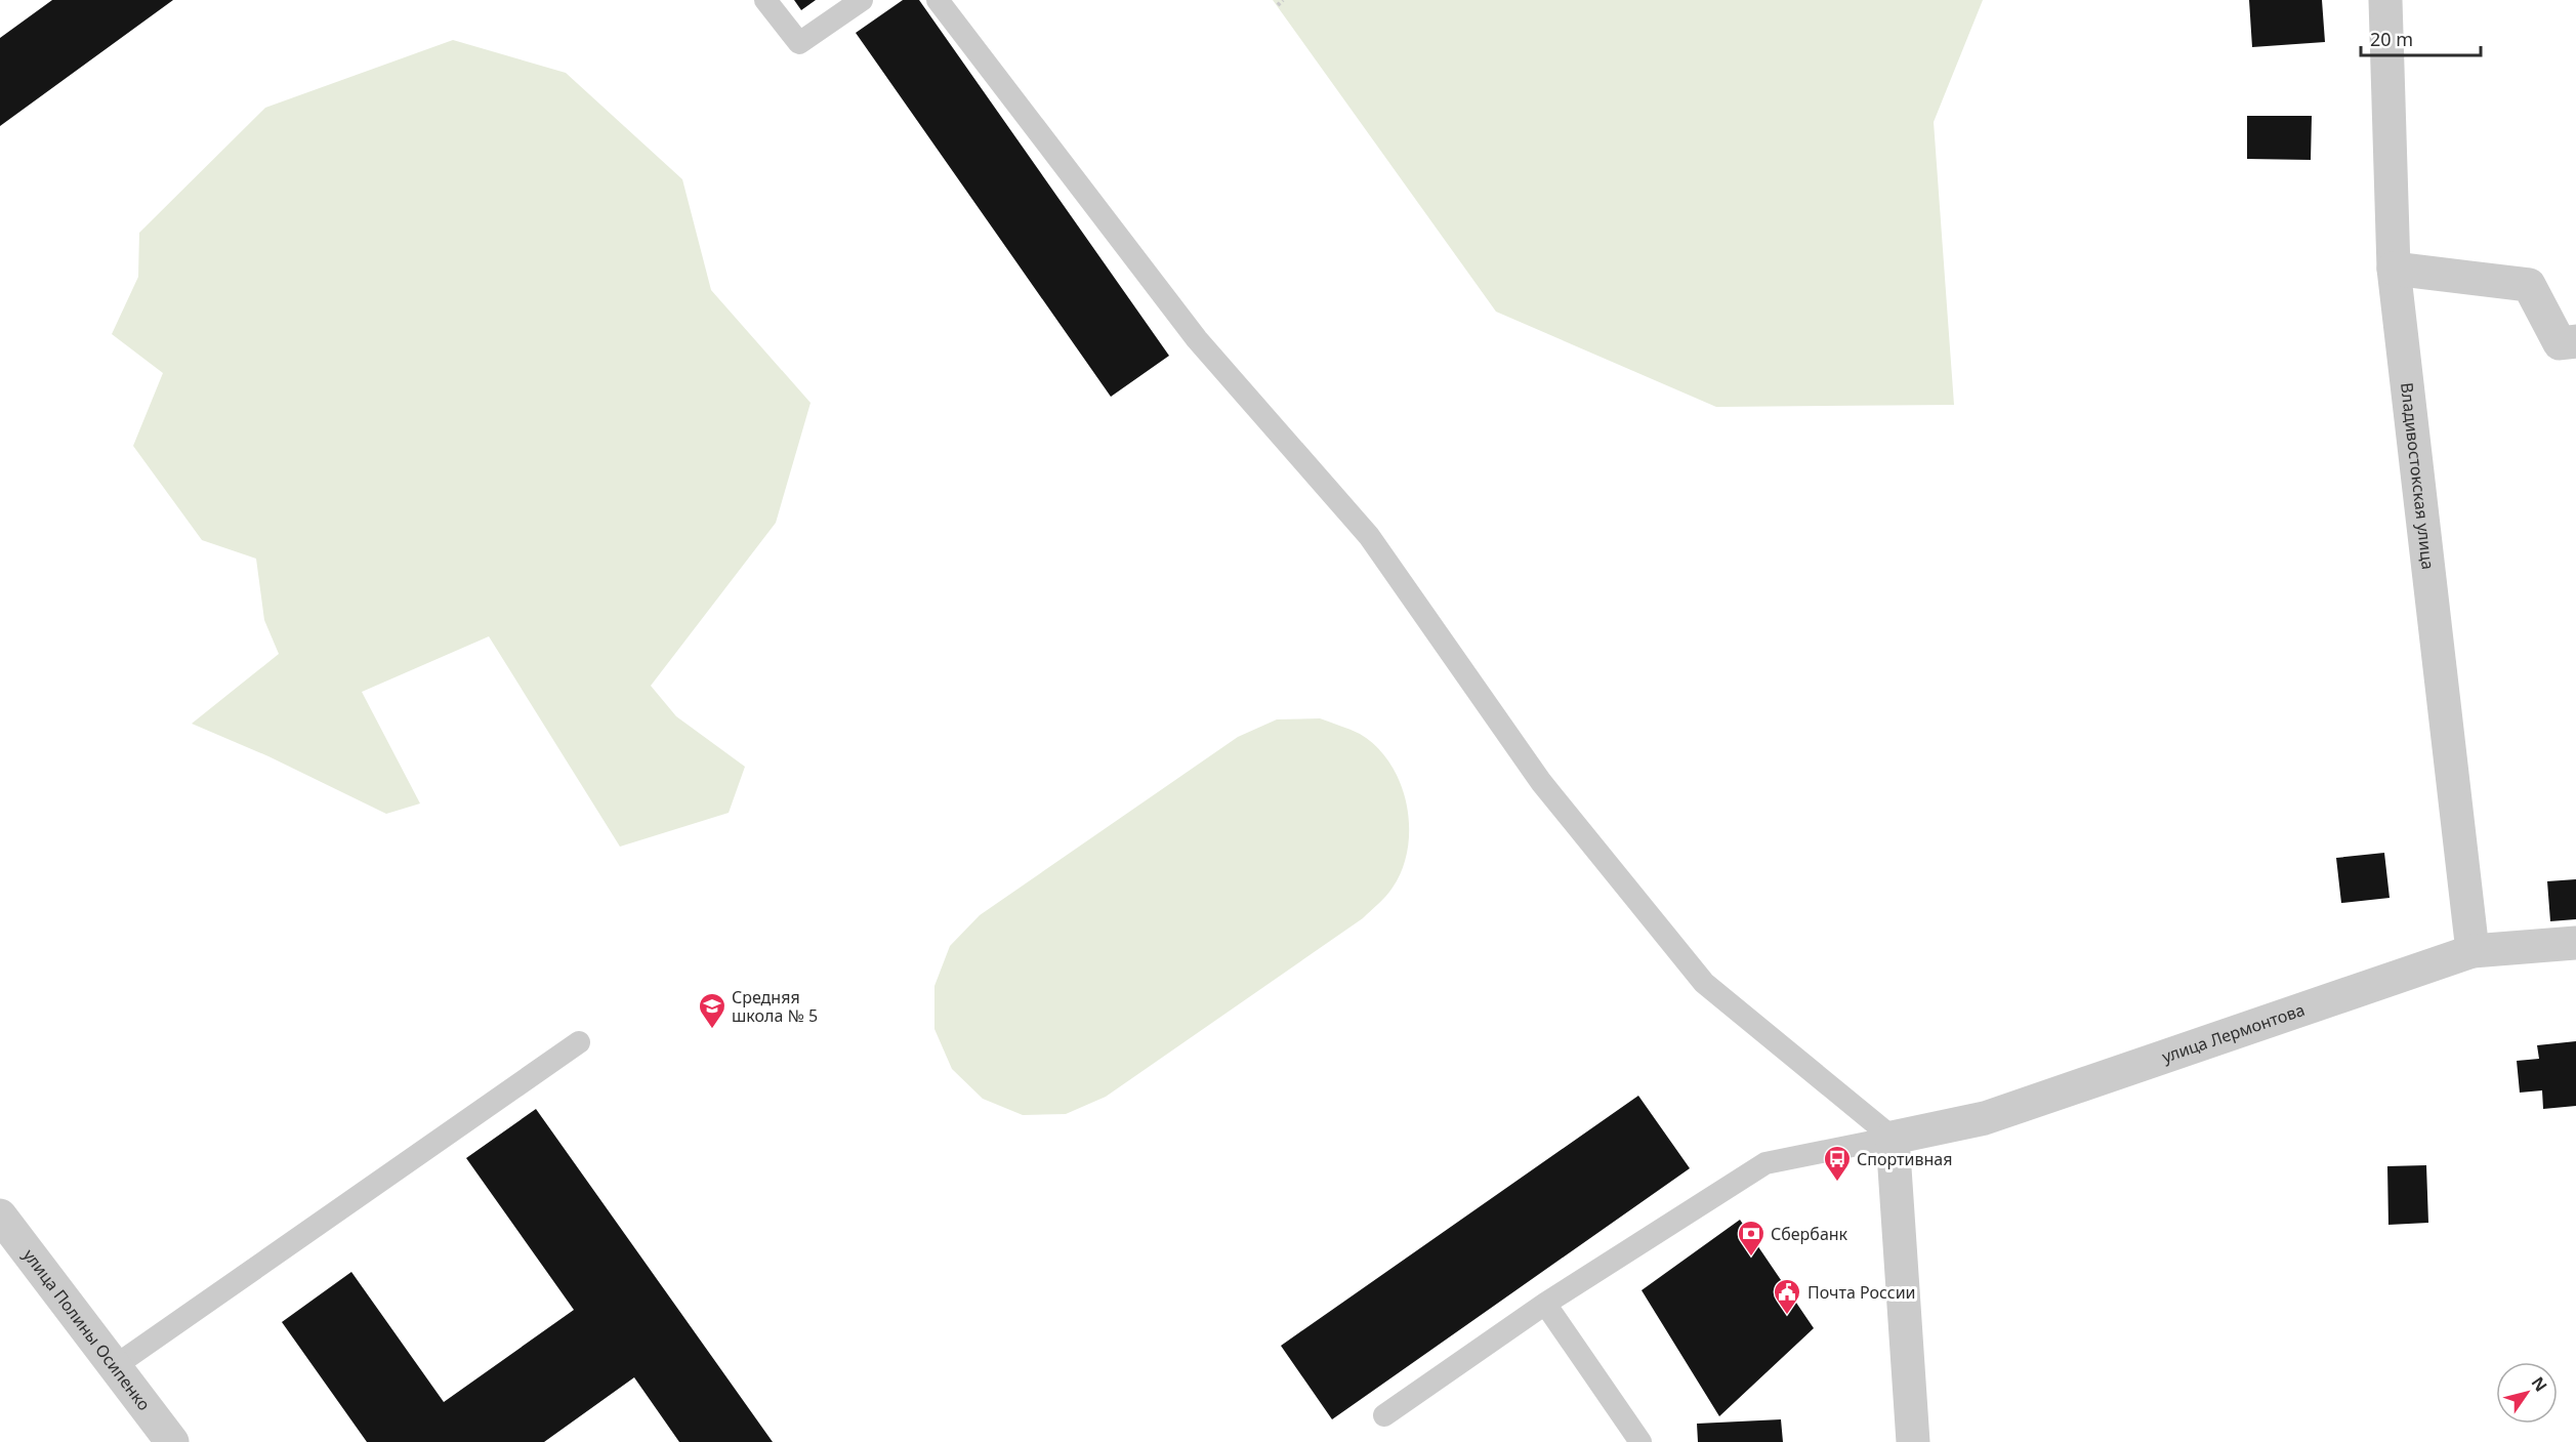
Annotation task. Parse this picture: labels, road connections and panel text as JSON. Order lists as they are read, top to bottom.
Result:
{
  "streets": {
    "street": ["Владивостокская улица", "улица Лермонтова", "улица Полины Осипенко"]
  },
  "crossings": [
    ["Владивостокская улица", "улица Лермонтова"]
  ],
  "places": {
    "school or university": ["Средняя школа № 5"],
    "bus stop": ["Спортивная"],
    "bank": ["Сбербанк"],
    "public building": ["Почта России"]
  },
  "scale_bar": "20 m",
  "north": "top right"
}
